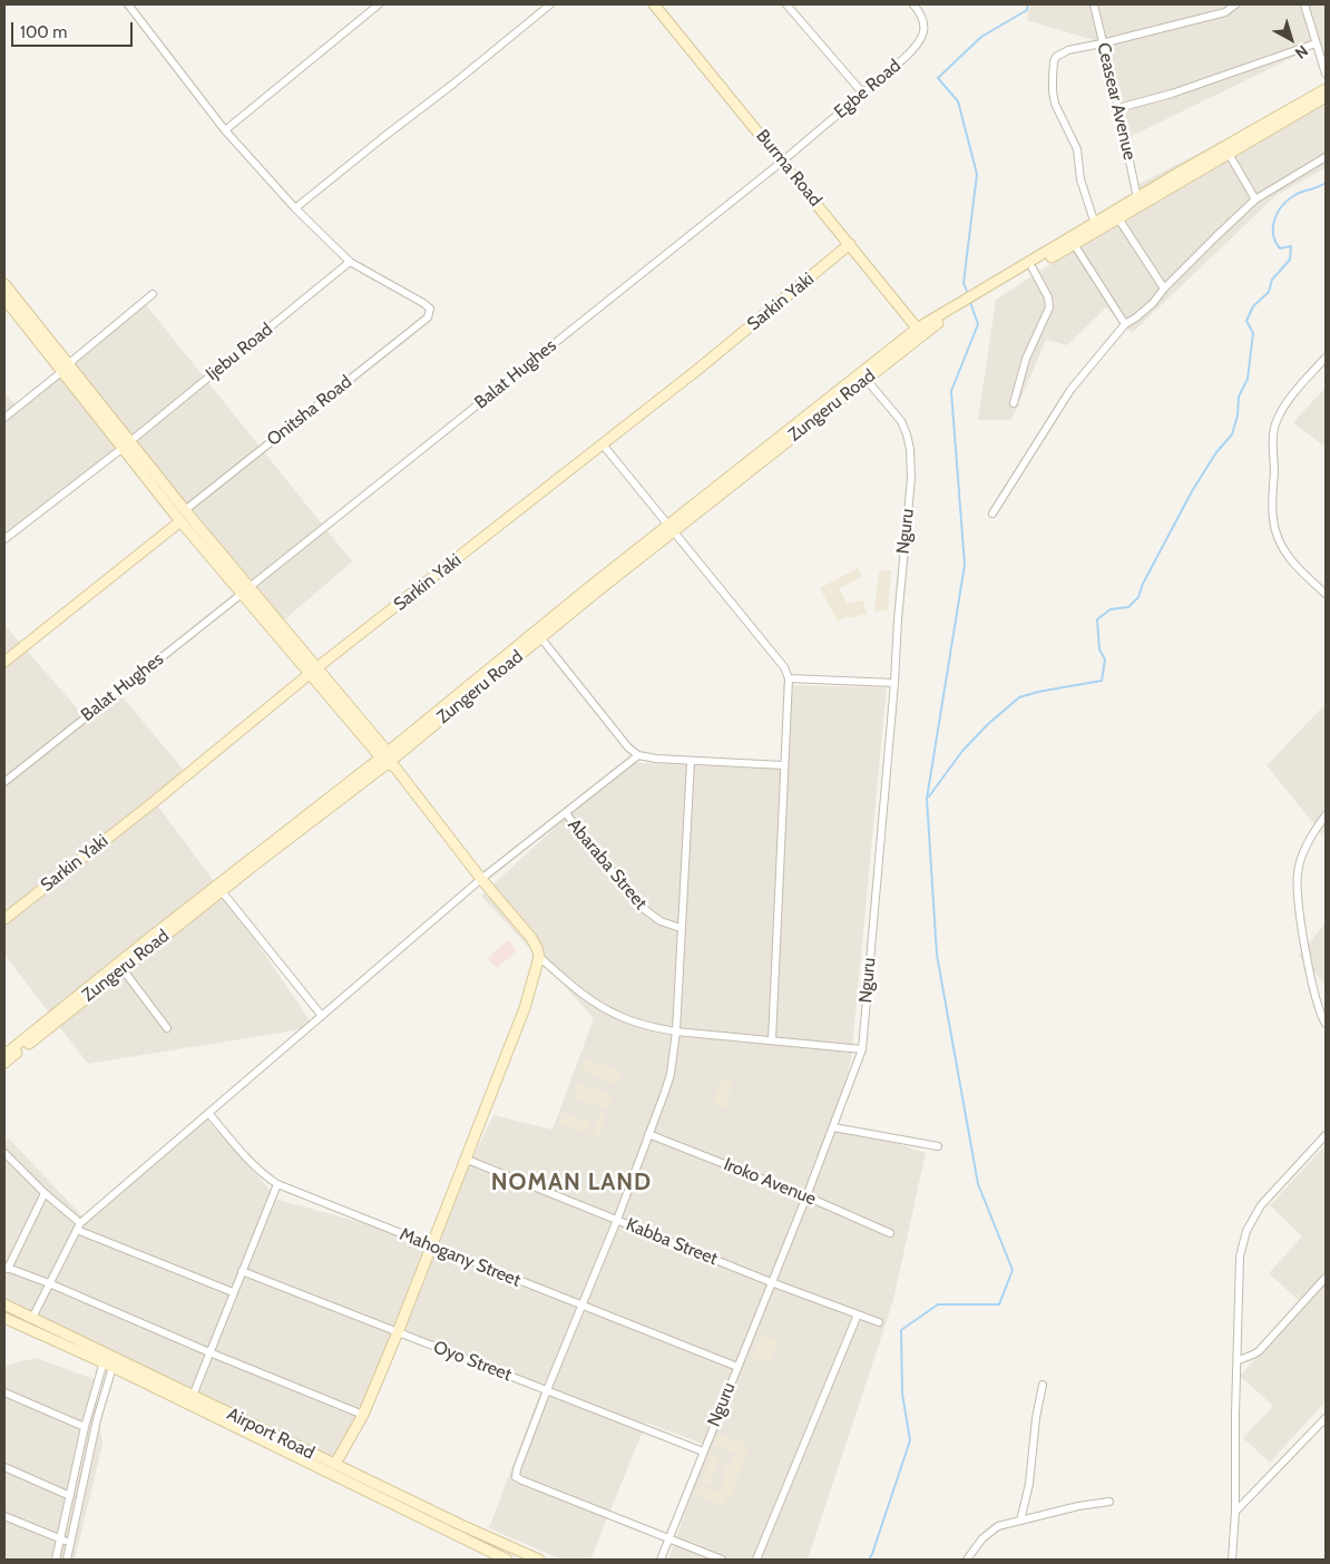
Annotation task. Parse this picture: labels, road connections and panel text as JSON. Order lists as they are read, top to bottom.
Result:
{
  "streets": {
    "street": [
      "Egbe Road",
      "Ceasear Avenue",
      "Burma Road",
      "Sarkin Yaki",
      "Ijebu Road",
      "Balat Hughes",
      "Zungeru Road",
      "Onitsha Road",
      "Nguru",
      "Abaraba Street",
      "Iroko Avenue",
      "Kabba Street",
      "Mahogany Street",
      "Oyo Street",
      "Airport Road"
    ]
  },
  "crossings": [
    ["Egbe Road", "Burma Road"],
    ["Egbe Road", "Balat Hughes"],
    ["Burma Road", "Sarkin Yaki"],
    ["Burma Road", "Balat Hughes"],
    ["Burma Road", "Zungeru Road"],
    ["Ijebu Road", "Onitsha Road"],
    ["Zungeru Road", "Nguru"],
    ["Nguru", "Iroko Avenue"],
    ["Nguru", "Kabba Street"],
    ["Nguru", "Mahogany Street"],
    ["Nguru", "Oyo Street"]
  ],
  "districts": ["NOMAN LAND"],
  "scale_bar": "100 m",
  "north": "bottom right"
}
